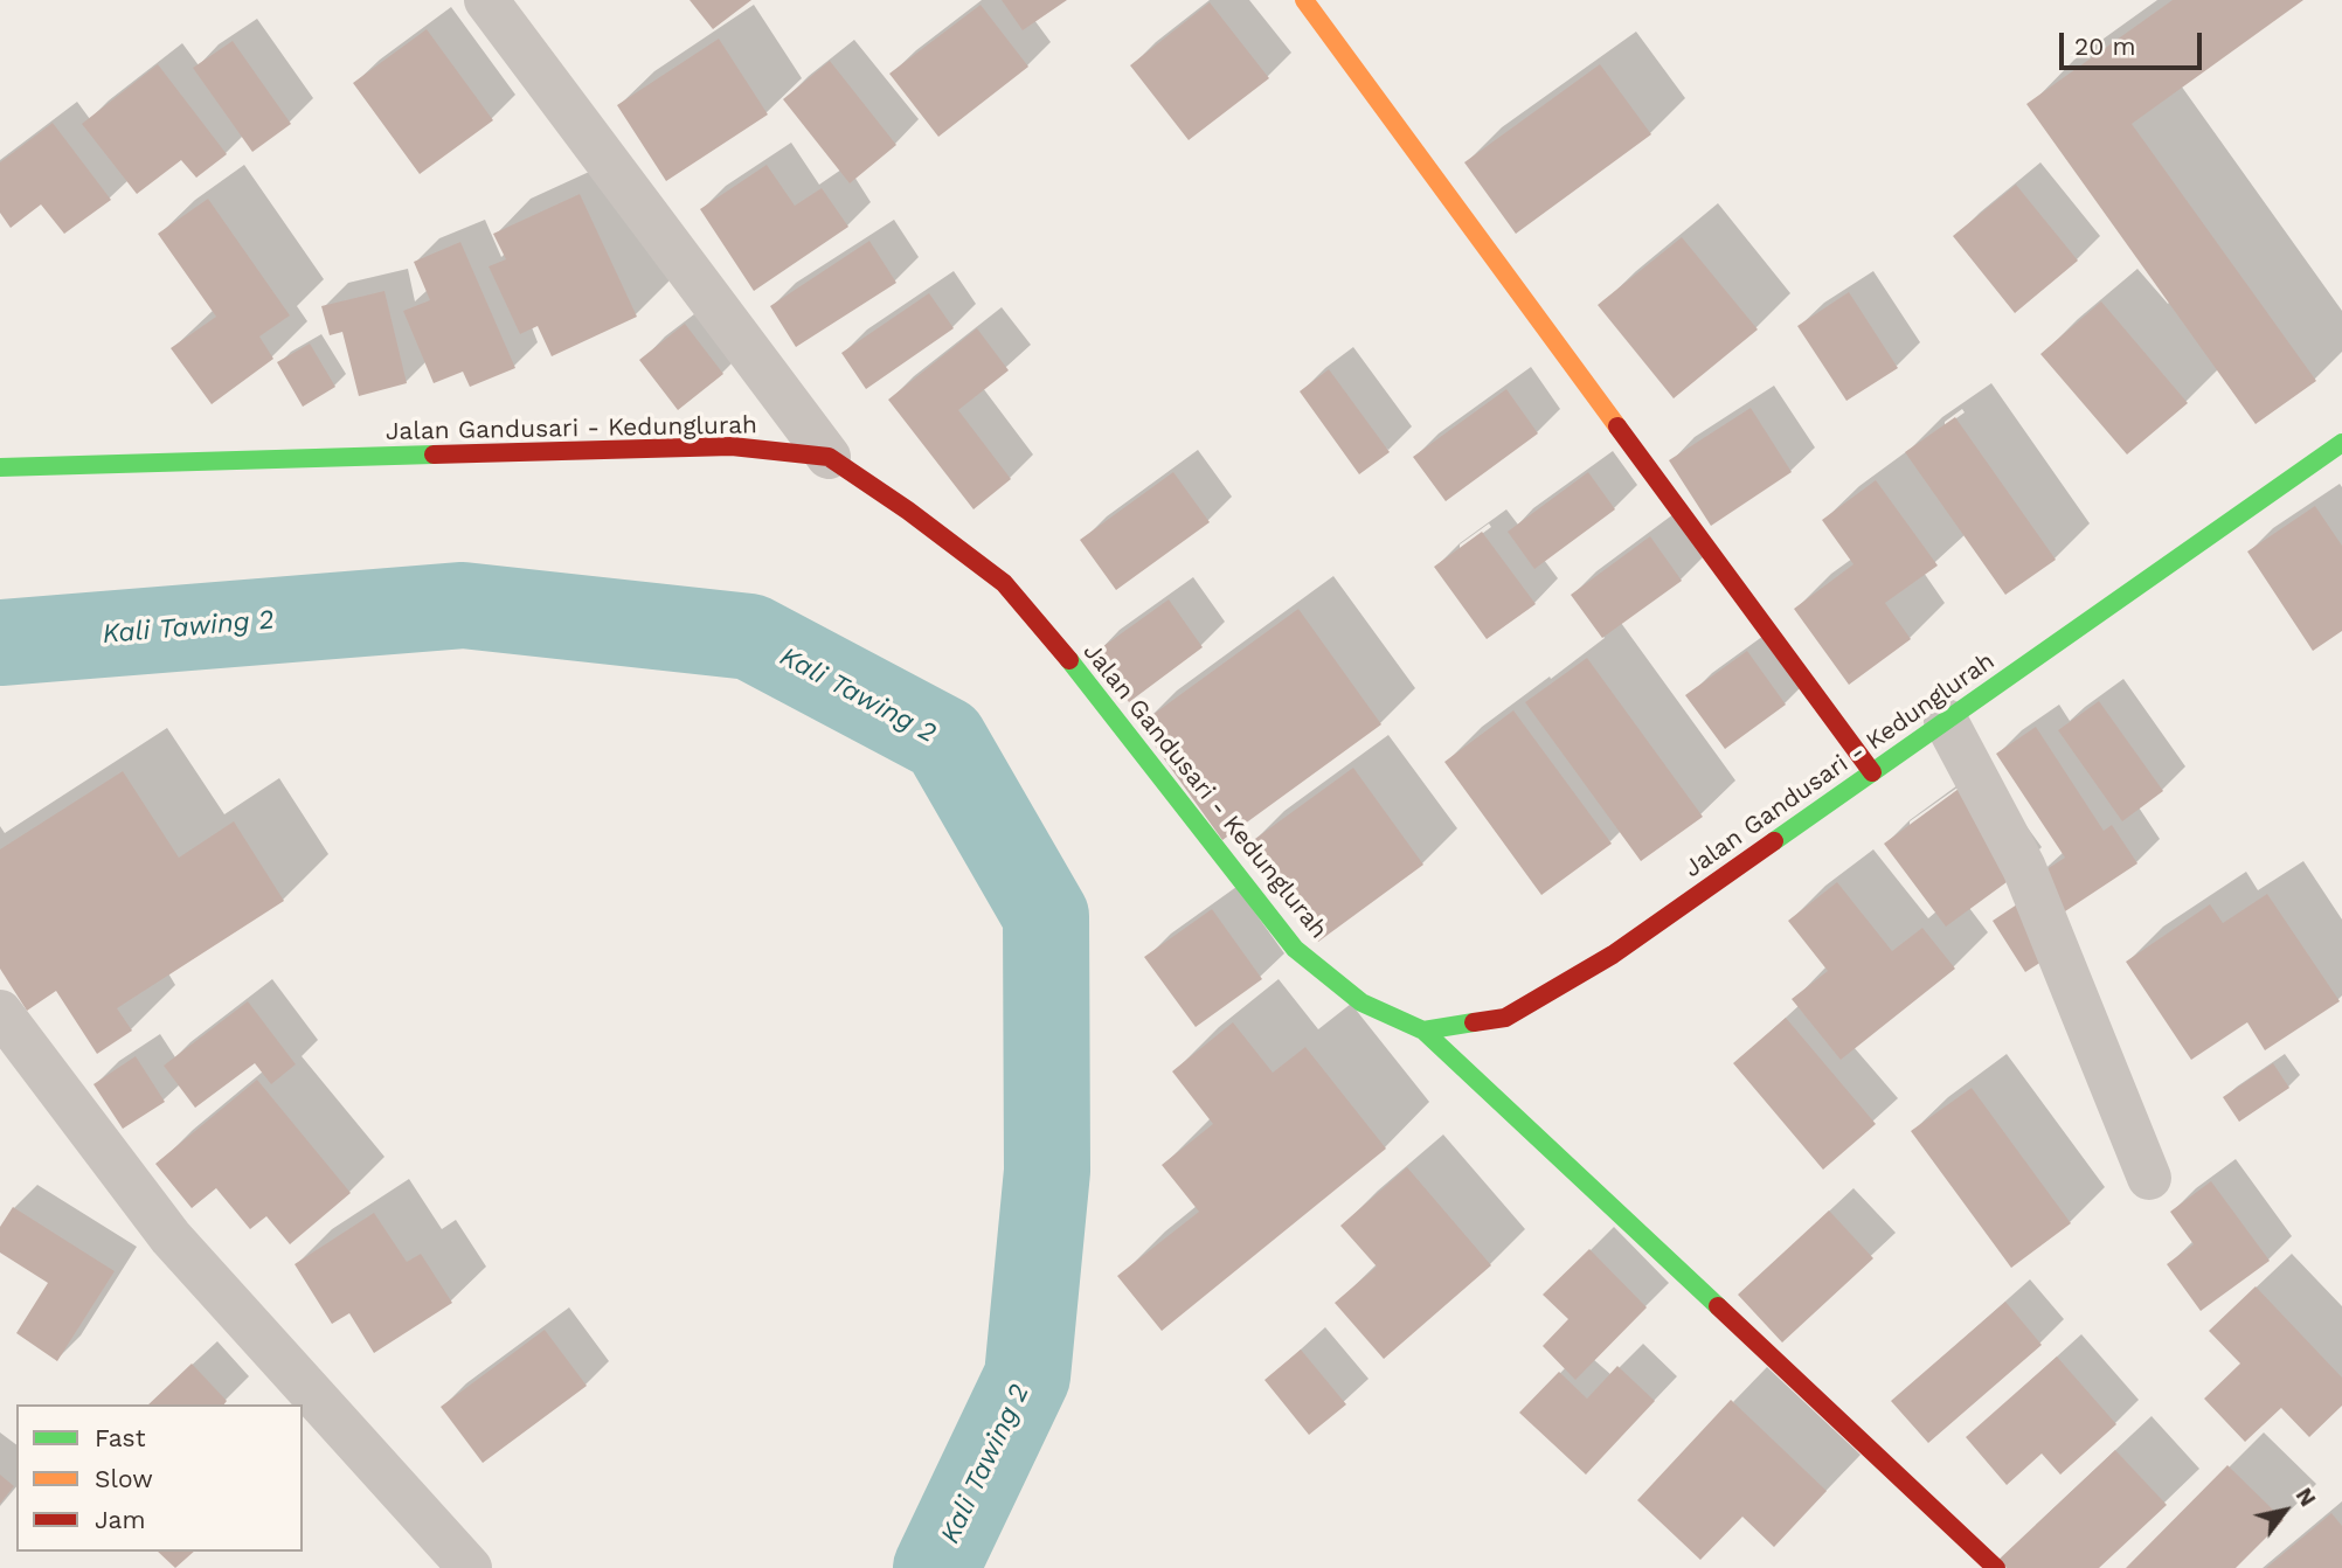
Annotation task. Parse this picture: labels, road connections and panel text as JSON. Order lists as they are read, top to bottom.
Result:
{
  "streets": {
    "street": ["Jalan Gandusari - Kedunglurah"]
  },
  "water": ["Kali Tawing 2"],
  "legend": ["Fast", "Slow", "Jam"],
  "scale_bar": "20 m",
  "north": "top right"
}
